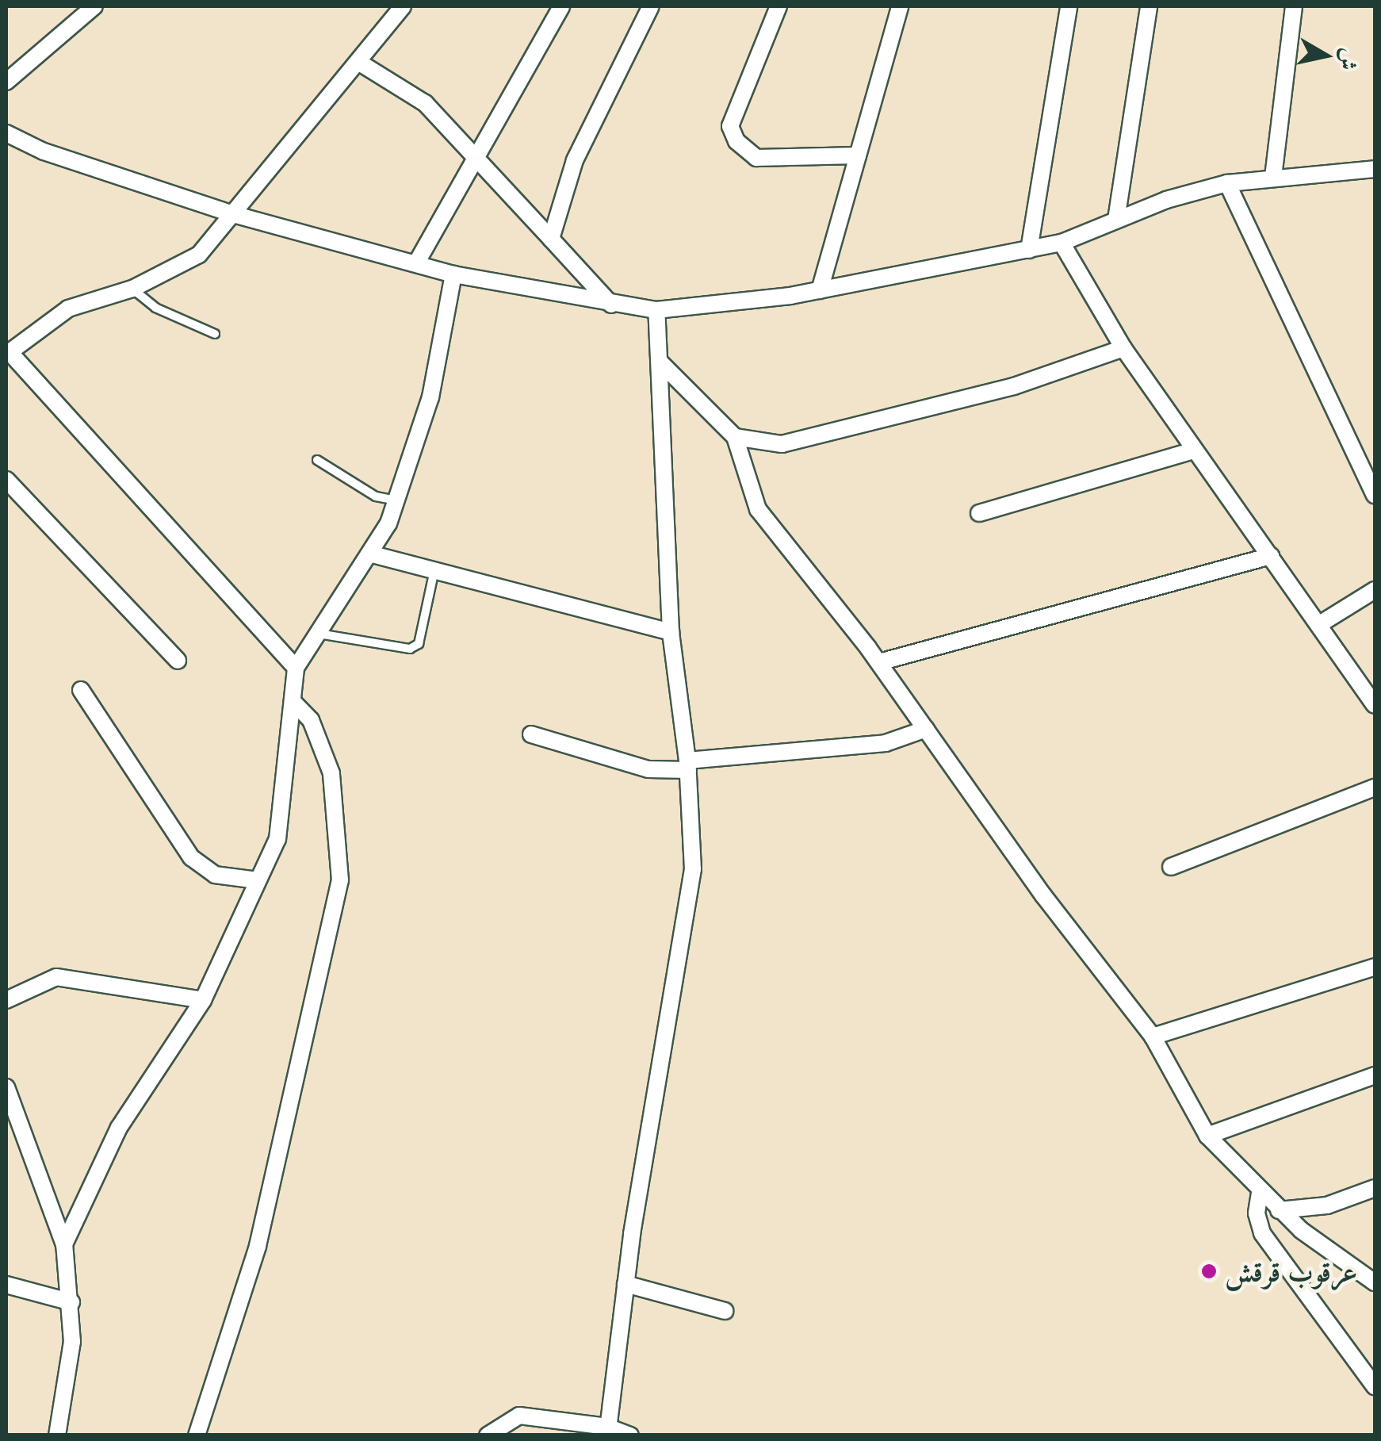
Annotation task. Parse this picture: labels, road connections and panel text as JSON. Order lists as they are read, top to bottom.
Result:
{
  "places": ["عرقوب قرقش"],
  "north": "right"
}
